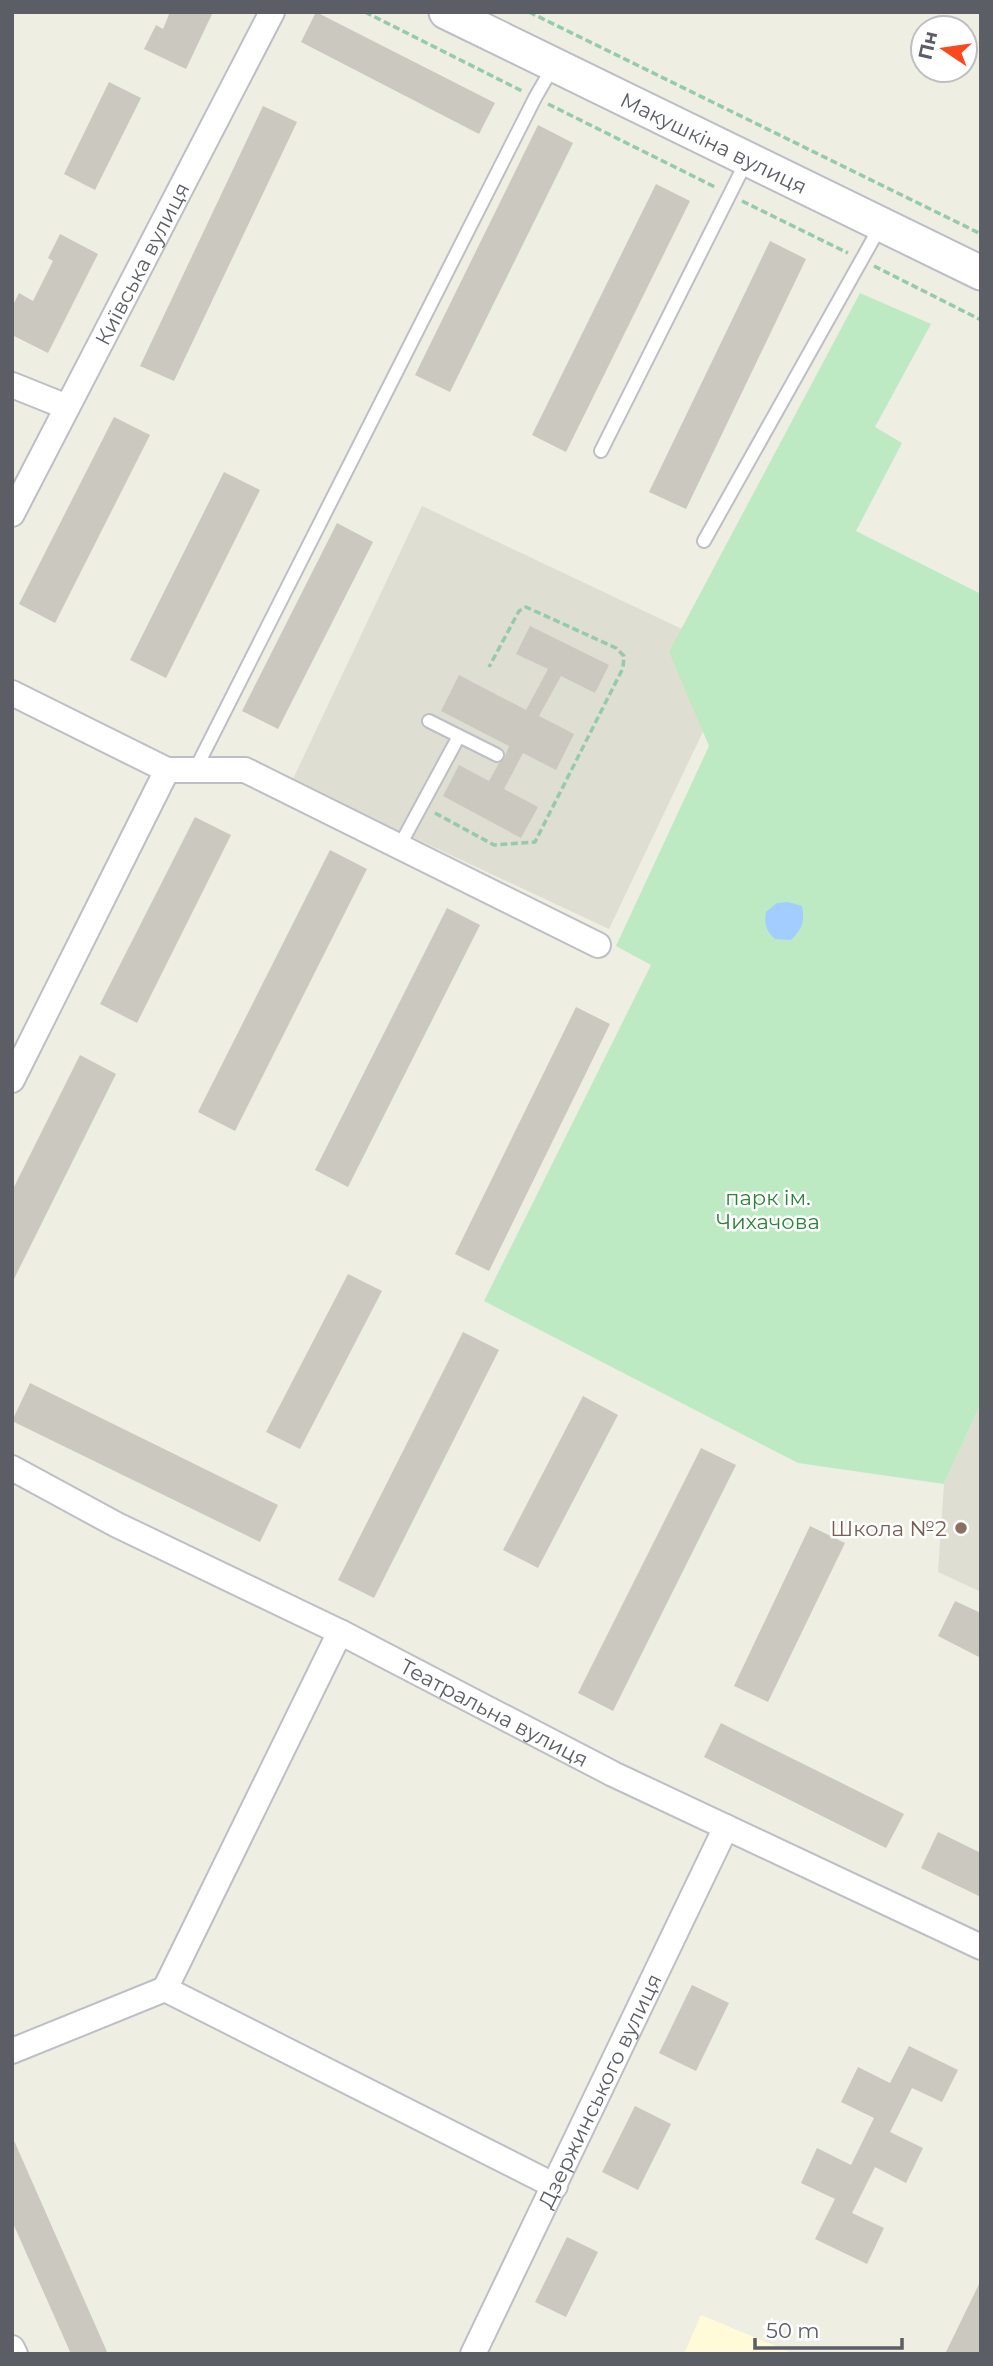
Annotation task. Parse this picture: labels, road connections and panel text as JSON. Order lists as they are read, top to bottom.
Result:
{
  "streets": {
    "street": [
      "Макушкіна вулиця",
      "Київська вулиця",
      "Театральна вулиця",
      "Дзержинського вулиця"
    ]
  },
  "crossings": [
    ["Театральна вулиця", "Дзержинського вулиця"]
  ],
  "parks": ["парк ім. Чихачова"],
  "places": ["Школа №2"],
  "scale_bar": "50 m",
  "north": "left"
}
